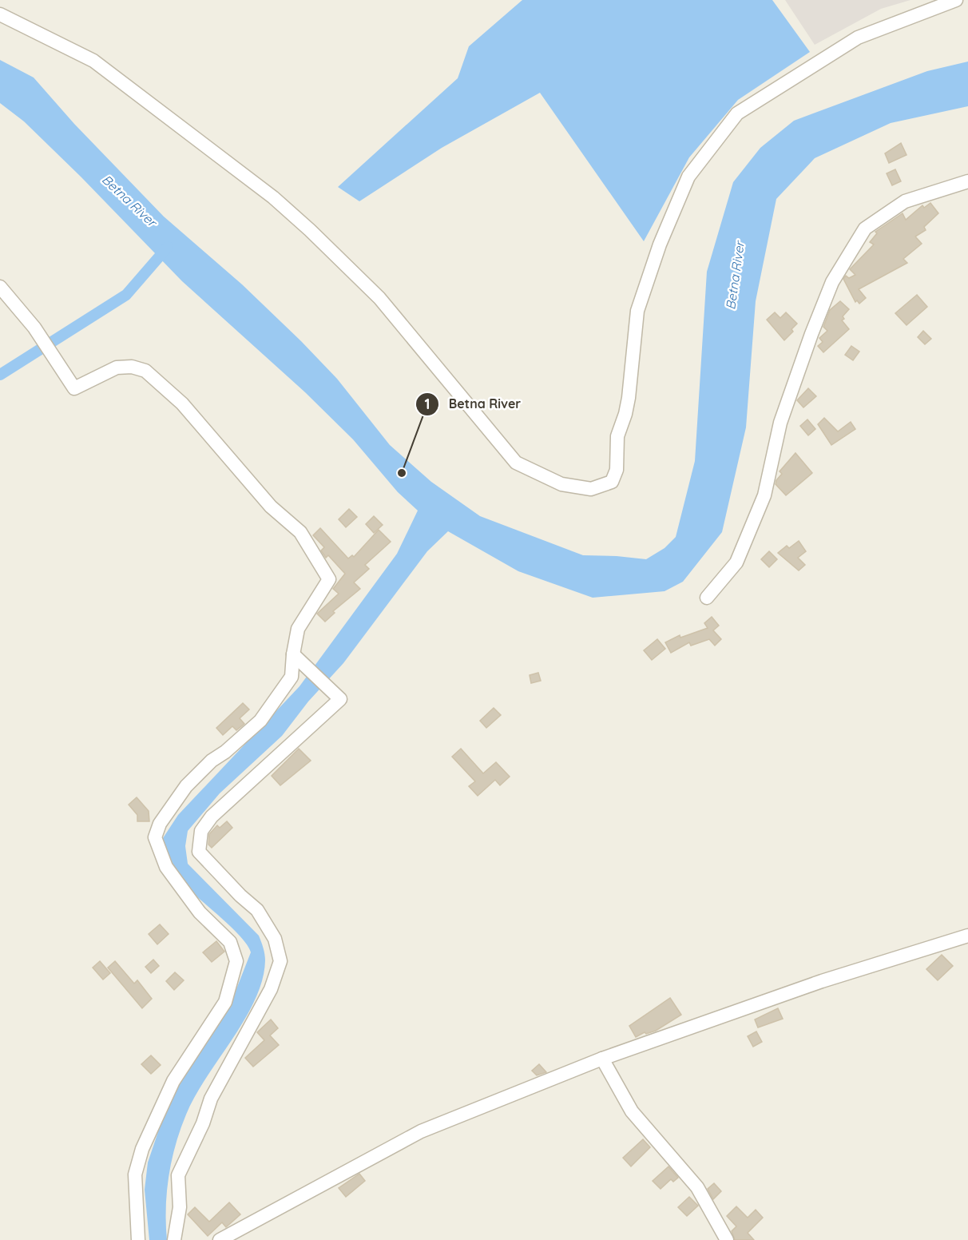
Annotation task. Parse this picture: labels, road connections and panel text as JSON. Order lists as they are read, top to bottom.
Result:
{
  "water": ["Betna River"],
  "places": ["Betna River"]
}
